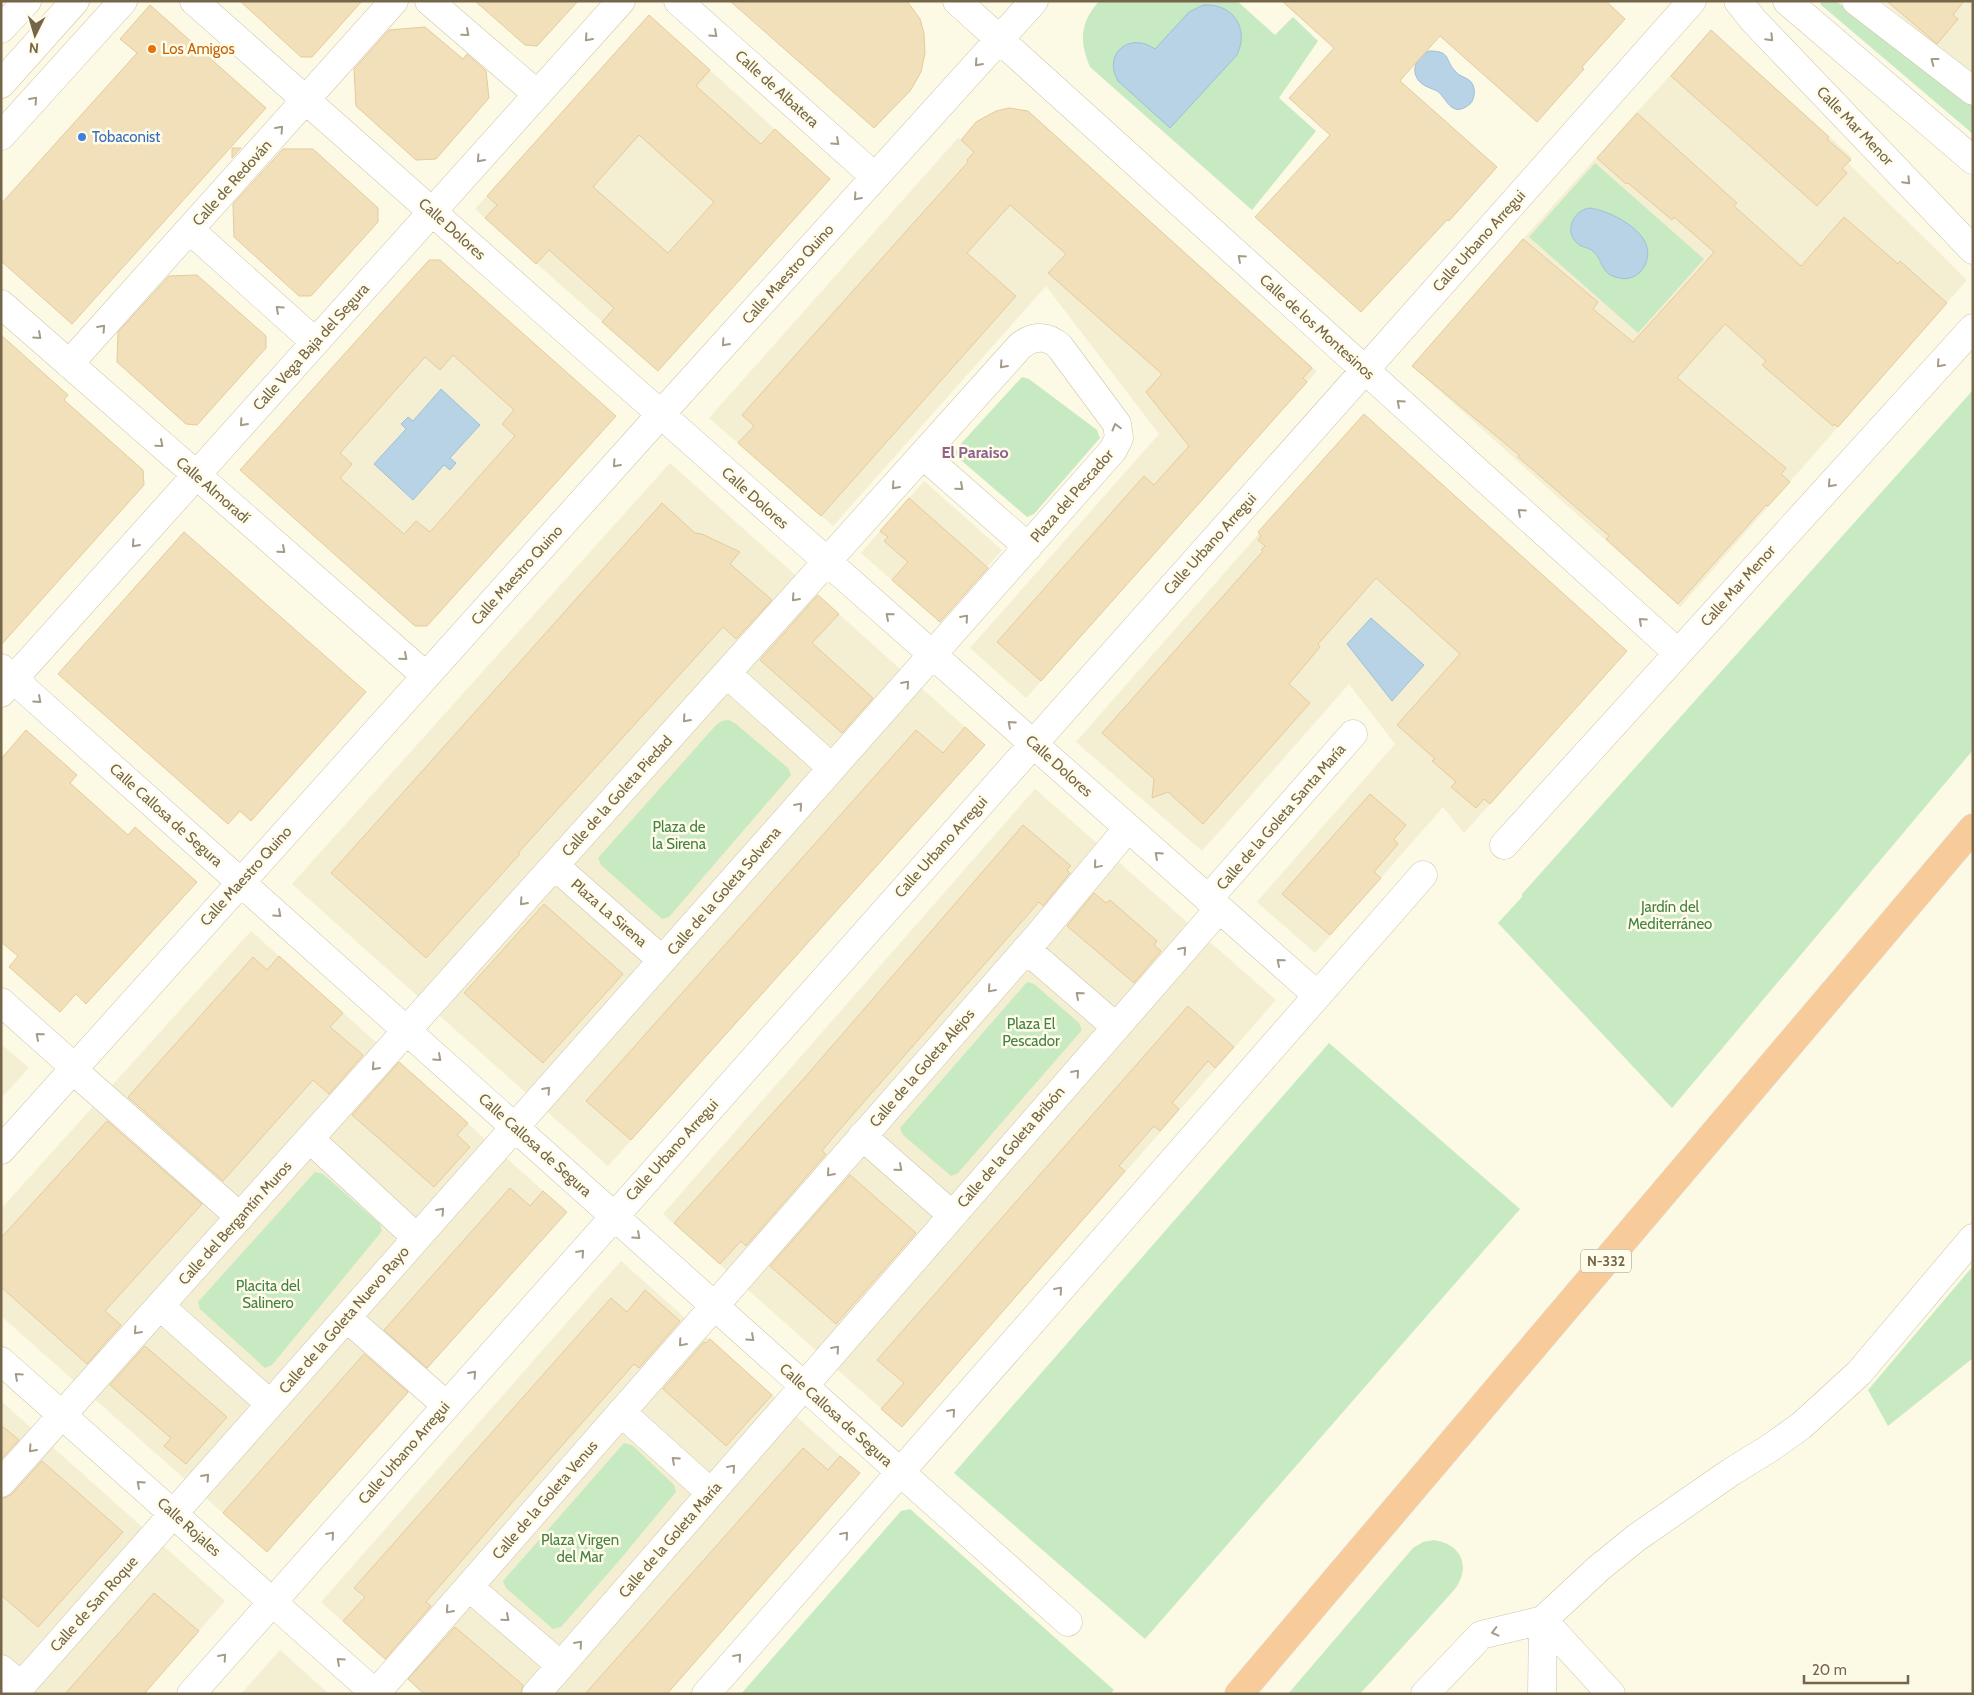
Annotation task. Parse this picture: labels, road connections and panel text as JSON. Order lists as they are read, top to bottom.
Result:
{
  "streets": {
    "highway": ["N-332"],
    "street": [
      "Calle de Albatera",
      "Calle Mar Menor",
      "Calle de Redován",
      "Calle Dolores",
      "Calle Urbano Arregui",
      "Calle Maestro Quino",
      "Calle de los Montesinos",
      "Calle Vega Baja del Segura",
      "Calle Almoradí",
      "Plaza del Pescador",
      "Calle de la Goleta Piedad",
      "Calle Callosa de Segura",
      "Calle de la Goleta Santa María",
      "Calle de la Goleta Solvena",
      "Plaza La Sirena",
      "Calle de la Goleta Alejos",
      "Calle de la Goleta Bribón",
      "Calle del Bergantín Muros",
      "Calle de la Goleta Nuevo Rayo",
      "Calle de la Goleta Venus",
      "Calle Rojales",
      "Calle de la Goleta María",
      "Calle de San Roque"
    ]
  },
  "crossings": [
    ["Calle de Albatera", "Calle Maestro Quino"],
    ["Calle Mar Menor", "Calle de los Montesinos"],
    ["Calle de Redován", "Calle Dolores"],
    ["Calle de Redován", "Calle Almoradí"],
    ["Calle Dolores", "Calle Urbano Arregui"],
    ["Calle Dolores", "Calle Maestro Quino"],
    ["Calle Dolores", "Calle Vega Baja del Segura"],
    ["Calle Dolores", "Calle de la Goleta Piedad"],
    ["Calle Dolores", "Calle de la Goleta Santa María"],
    ["Calle Dolores", "Calle de la Goleta Solvena"],
    ["Calle Dolores", "Calle de la Goleta Alejos"],
    ["Calle Dolores", "Calle de la Goleta Bribón"],
    ["Calle Urbano Arregui", "Calle de los Montesinos"],
    ["Calle Urbano Arregui", "Calle Callosa de Segura"],
    ["Calle Urbano Arregui", "Calle Rojales"],
    ["Calle Maestro Quino", "Calle de los Montesinos"],
    ["Calle Maestro Quino", "Calle Almoradí"],
    ["Calle Maestro Quino", "Calle Callosa de Segura"],
    ["Calle Vega Baja del Segura", "Calle Almoradí"],
    ["Calle Vega Baja del Segura", "Calle Callosa de Segura"],
    ["Plaza del Pescador", "Calle de la Goleta Piedad"],
    ["Plaza del Pescador", "Calle de la Goleta Solvena"],
    ["Calle de la Goleta Piedad", "Calle Callosa de Segura"],
    ["Calle de la Goleta Piedad", "Plaza La Sirena"],
    ["Calle de la Goleta Piedad", "Calle del Bergantín Muros"],
    ["Calle Callosa de Segura", "Calle de la Goleta Solvena"],
    ["Calle Callosa de Segura", "Calle de la Goleta Alejos"],
    ["Calle Callosa de Segura", "Calle de la Goleta Bribón"],
    ["Calle Callosa de Segura", "Calle del Bergantín Muros"],
    ["Calle Callosa de Segura", "Calle de la Goleta Nuevo Rayo"],
    ["Calle Callosa de Segura", "Calle de la Goleta Venus"],
    ["Calle Callosa de Segura", "Calle de la Goleta María"],
    ["Calle de la Goleta Santa María", "Calle de la Goleta Bribón"],
    ["Calle de la Goleta Solvena", "Plaza La Sirena"],
    ["Calle de la Goleta Solvena", "Calle de la Goleta Nuevo Rayo"],
    ["Calle de la Goleta Alejos", "Calle de la Goleta Venus"],
    ["Calle de la Goleta Bribón", "Calle de la Goleta María"],
    ["Calle del Bergantín Muros", "Calle Rojales"],
    ["Calle de la Goleta Nuevo Rayo", "Calle Rojales"],
    ["Calle de la Goleta Nuevo Rayo", "Calle de San Roque"],
    ["Calle de la Goleta Venus", "Calle Rojales"],
    ["Calle Rojales", "Calle de San Roque"]
  ],
  "one_way": [
    "Calle de Albatera",
    "Calle Maestro Quino",
    "Calle de los Montesinos",
    "Calle Vega Baja del Segura",
    "Calle Almoradí",
    "Calle de la Goleta Piedad",
    "Calle de la Goleta Solvena",
    "Calle de la Goleta Alejos",
    "Calle del Bergantín Muros",
    "Calle de la Goleta Nuevo Rayo",
    "Calle de la Goleta Venus"
  ],
  "districts": ["El Paraiso"],
  "parks": [
    "Plaza de la Sirena",
    "Jardín del Mediterráneo",
    "Plaza El Pescador",
    "Placita del Salinero",
    "Plaza Virgen del Mar"
  ],
  "places": ["Los Amigos", "Tobaconist"],
  "scale_bar": "20 m",
  "north": "bottom"
}
